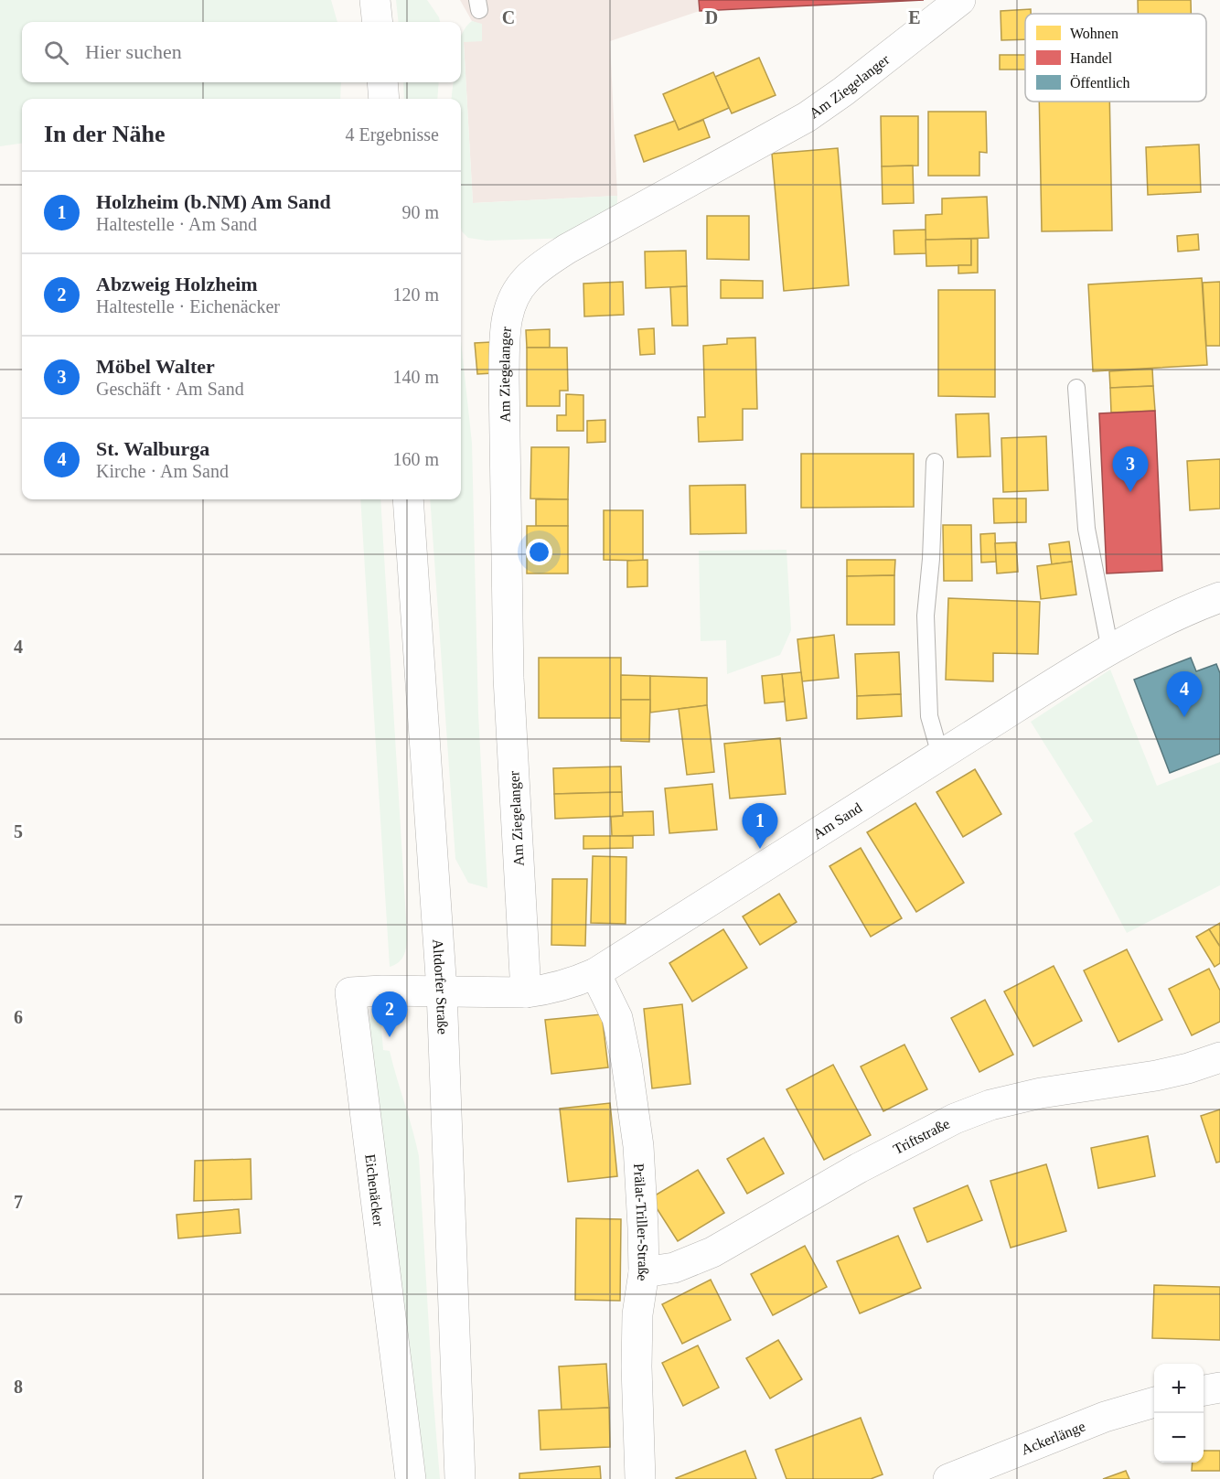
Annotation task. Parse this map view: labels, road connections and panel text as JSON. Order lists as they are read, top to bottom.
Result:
{
  "streets": {
    "street": [
      "Am Ziegelanger",
      "Am Sand",
      "Altdorfer Straße",
      "Triftstraße",
      "Eichenäcker",
      "Prälat-Triller-Straße",
      "Ackerlänge"
    ]
  },
  "crossings": [
    ["Am Ziegelanger", "Am Sand"],
    ["Am Sand", "Altdorfer Straße"],
    ["Am Sand", "Eichenäcker"],
    ["Am Sand", "Prälat-Triller-Straße"],
    ["Altdorfer Straße", "Eichenäcker"],
    ["Triftstraße", "Prälat-Triller-Straße"]
  ],
  "legend": ["Wohnen", "Handel", "Öffentlich"],
  "page": {
    "search": "Hier suchen",
    "heading": ["In der Nähe", "4 Ergebnisse"],
    "list": [
      {
        "mark": "1",
        "name": "Holzheim (b.NM) Am Sand",
        "note": "Haltestelle · Am Sand",
        "value": "90 m"
      },
      {
        "mark": "2",
        "name": "Abzweig Holzheim",
        "note": "Haltestelle · Eichenäcker",
        "value": "120 m"
      },
      {
        "mark": "3",
        "name": "Möbel Walter",
        "note": "Geschäft · Am Sand",
        "value": "140 m"
      },
      {
        "mark": "4",
        "name": "St. Walburga",
        "note": "Kirche · Am Sand",
        "value": "160 m"
      }
    ],
    "pins": [
      "3",
      "4",
      "1",
      "2"
    ],
    "map_buttons": ["+", "−"]
  },
  "grid": {
    "columns": ["C", "D", "E"],
    "rows": [
      "4",
      "5",
      "6",
      "7",
      "8"
    ]
  }
}
